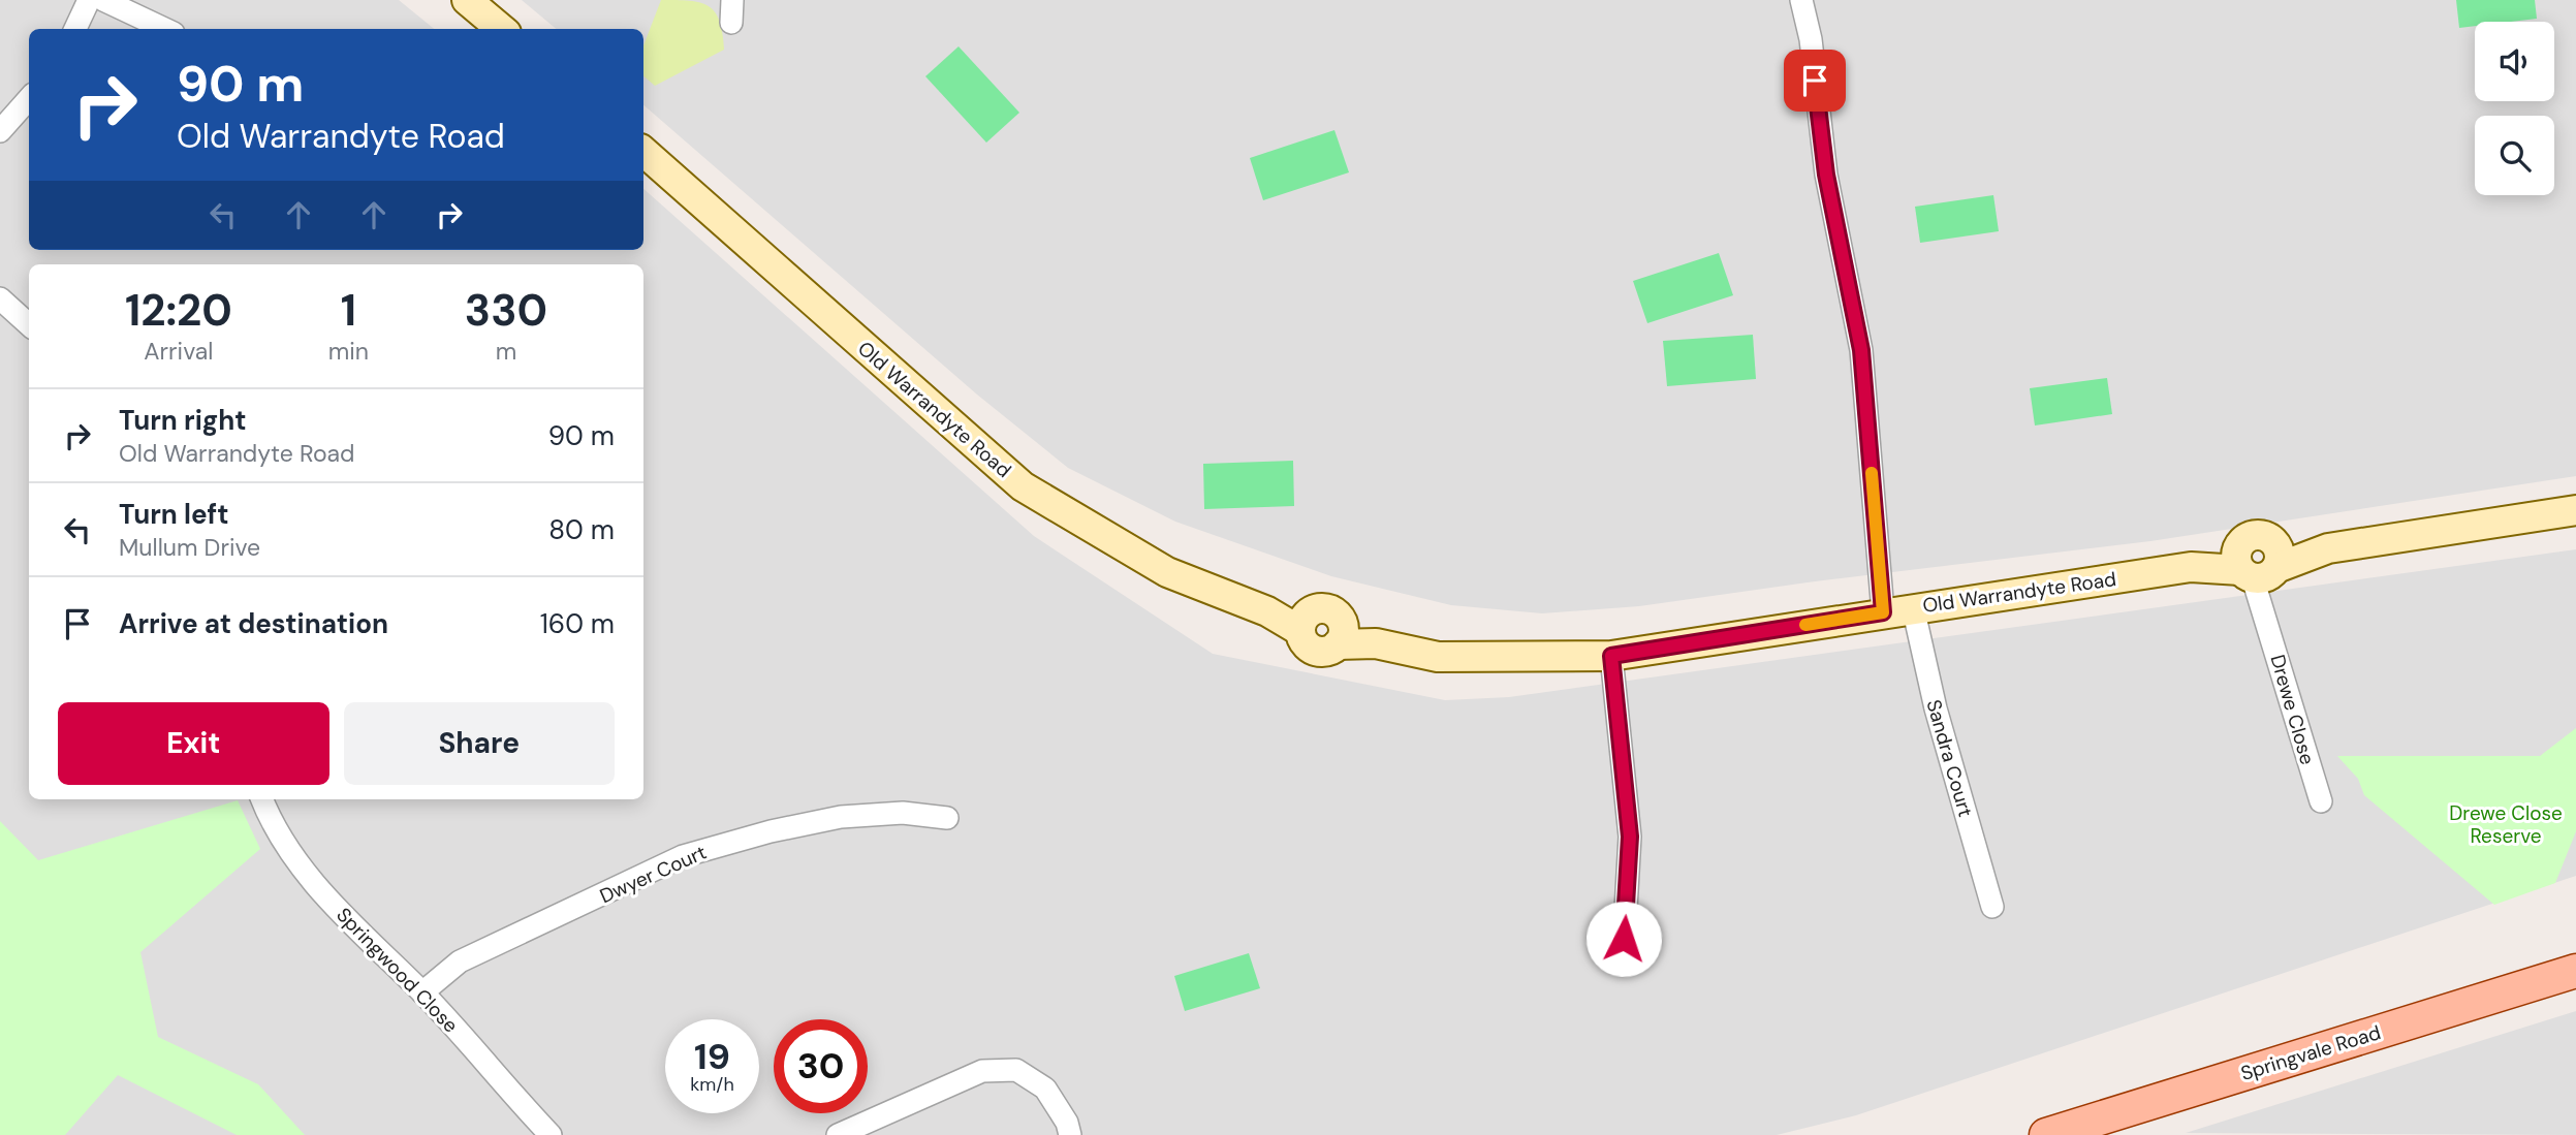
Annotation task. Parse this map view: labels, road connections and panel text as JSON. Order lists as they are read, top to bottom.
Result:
{
  "streets": {
    "main road": ["Old Warrandyte Road", "Springvale Road"],
    "street": [
      "Drewe Close",
      "Sandra Court",
      "Dwyer Court",
      "Springwood Close"
    ]
  },
  "crossings": [
    ["Old Warrandyte Road", "Drewe Close"],
    ["Old Warrandyte Road", "Sandra Court"],
    ["Dwyer Court", "Springwood Close"]
  ],
  "parks": ["Drewe Close Reserve"],
  "page": {
    "turn": ["90 m", "Old Warrandyte Road"],
    "eta": [
      "12:20",
      "Arrival",
      "1",
      "min",
      "330",
      "m"
    ],
    "list": [
      {
        "name": "Turn right",
        "note": "Old Warrandyte Road",
        "value": "90 m"
      },
      {
        "name": "Turn left",
        "note": "Mullum Drive",
        "value": "80 m"
      },
      {
        "name": "Arrive at destination",
        "value": "160 m"
      }
    ],
    "buttons": ["Exit", "Share"],
    "speed": "19 km/h",
    "limit": "30"
  }
}
